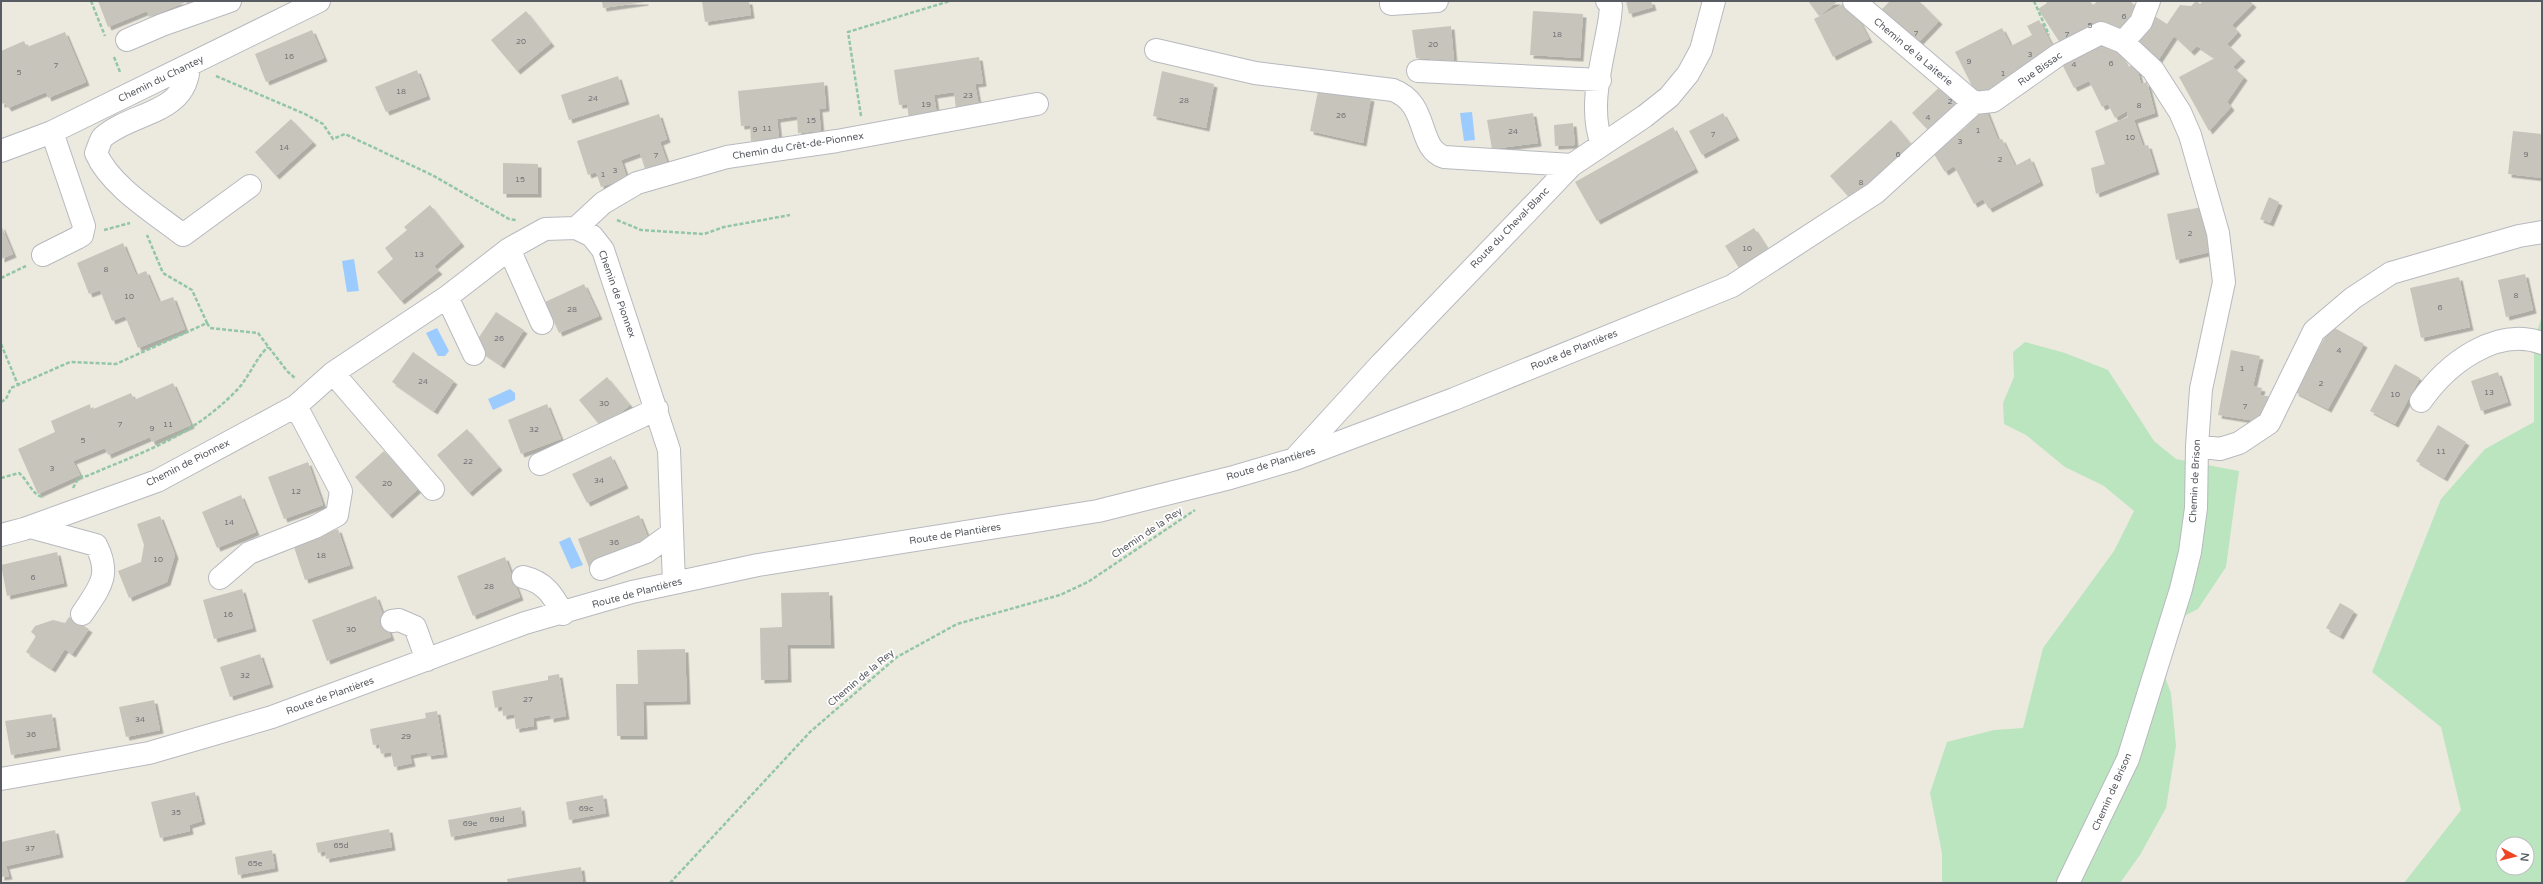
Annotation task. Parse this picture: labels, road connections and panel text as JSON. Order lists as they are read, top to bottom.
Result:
{
  "streets": {
    "street": [
      "Chemin de la Laiterie",
      "Rue Bissac",
      "Chemin du Chantey",
      "Chemin du Crêt-de-Pionnex",
      "Route du Cheval-Blanc",
      "Chemin de Pionnex",
      "Route de Plantières",
      "Chemin de Brison"
    ],
    "path": ["Chemin de la Rey"]
  },
  "crossings": [
    ["Chemin de la Laiterie", "Rue Bissac"],
    ["Chemin de la Laiterie", "Route de Plantières"],
    ["Rue Bissac", "Route de Plantières"],
    ["Rue Bissac", "Chemin de Brison"],
    ["Chemin du Crêt-de-Pionnex", "Chemin de Pionnex"],
    ["Route du Cheval-Blanc", "Route de Plantières"],
    ["Chemin de Pionnex", "Route de Plantières"]
  ],
  "house_numbers": [
    "6",
    "5",
    "7",
    "18",
    "7",
    "20",
    "20",
    "3",
    "16",
    "9",
    "6",
    "4",
    "7",
    "5",
    "1",
    "18",
    "23",
    "24",
    "28",
    "2",
    "19",
    "8",
    "26",
    "4",
    "15",
    "11",
    "9",
    "1",
    "24",
    "7",
    "10",
    "3",
    "14",
    "6",
    "9",
    "7",
    "2",
    "3",
    "1",
    "15",
    "8",
    "2",
    "10",
    "13",
    "8",
    "8",
    "10",
    "6",
    "28",
    "26",
    "4",
    "1",
    "24",
    "2",
    "13",
    "10",
    "30",
    "7",
    "7",
    "11",
    "9",
    "32",
    "5",
    "11",
    "22",
    "3",
    "34",
    "20",
    "12",
    "14",
    "36",
    "18",
    "10",
    "6",
    "28",
    "16",
    "30",
    "32",
    "27",
    "34",
    "36",
    "29",
    "69c",
    "35",
    "69d",
    "69e",
    "65d",
    "37",
    "65e"
  ],
  "north": "right"
}
